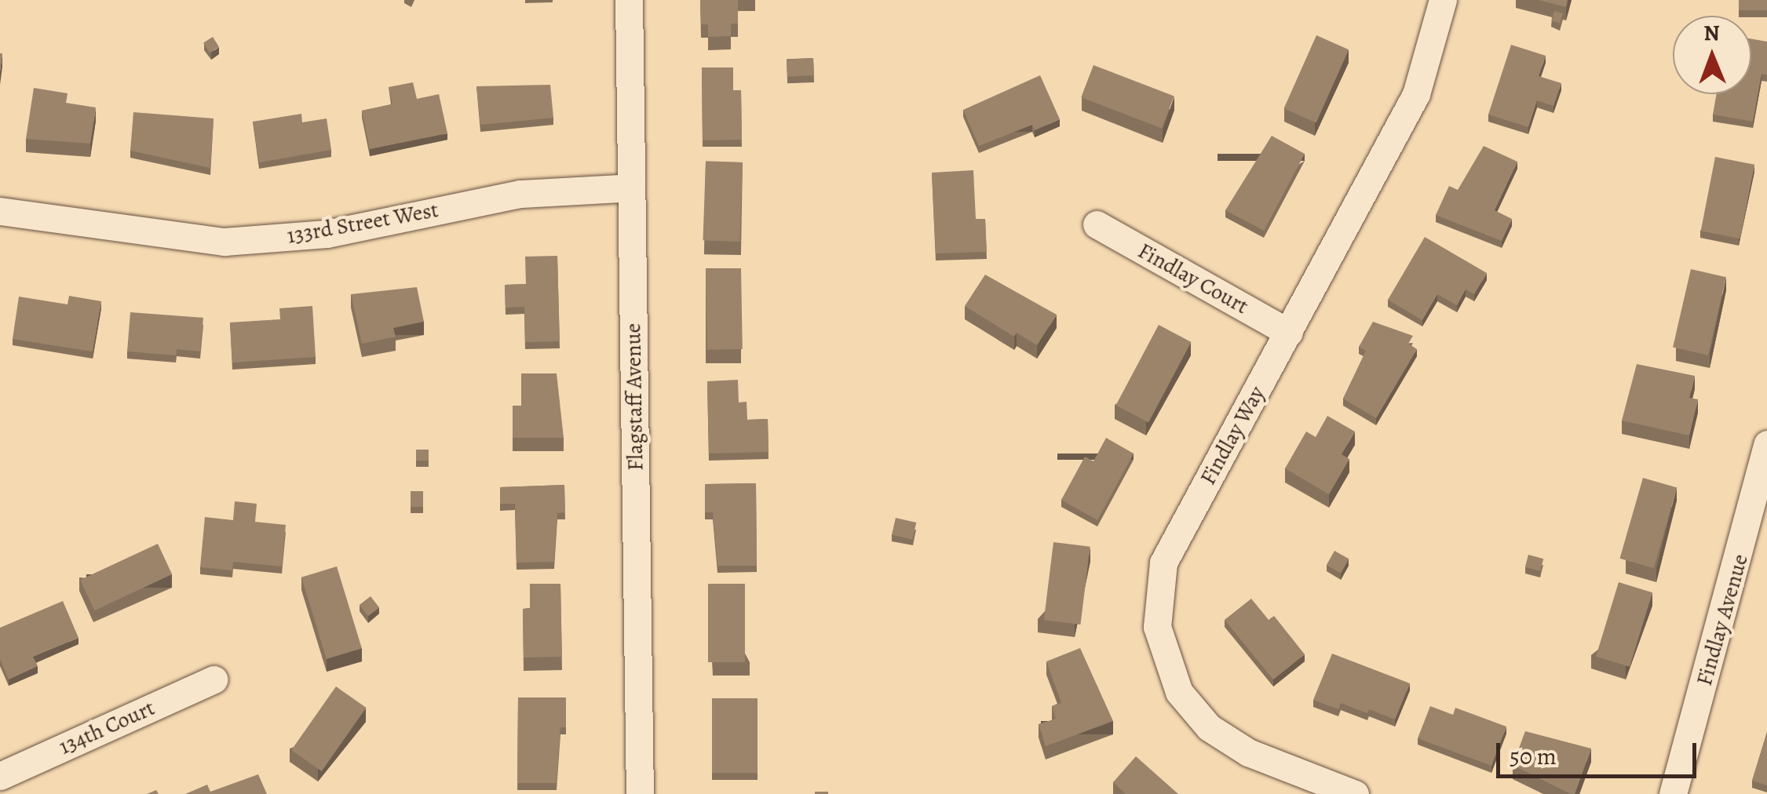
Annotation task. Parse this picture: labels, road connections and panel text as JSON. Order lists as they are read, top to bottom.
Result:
{
  "streets": {
    "street": [
      "133rd Street West",
      "Findlay Court",
      "Flagstaff Avenue",
      "Findlay Way",
      "Findlay Avenue",
      "134th Court"
    ]
  },
  "crossings": [
    ["133rd Street West", "Flagstaff Avenue"],
    ["Findlay Court", "Findlay Way"]
  ],
  "scale_bar": "50 m",
  "north": "top"
}
